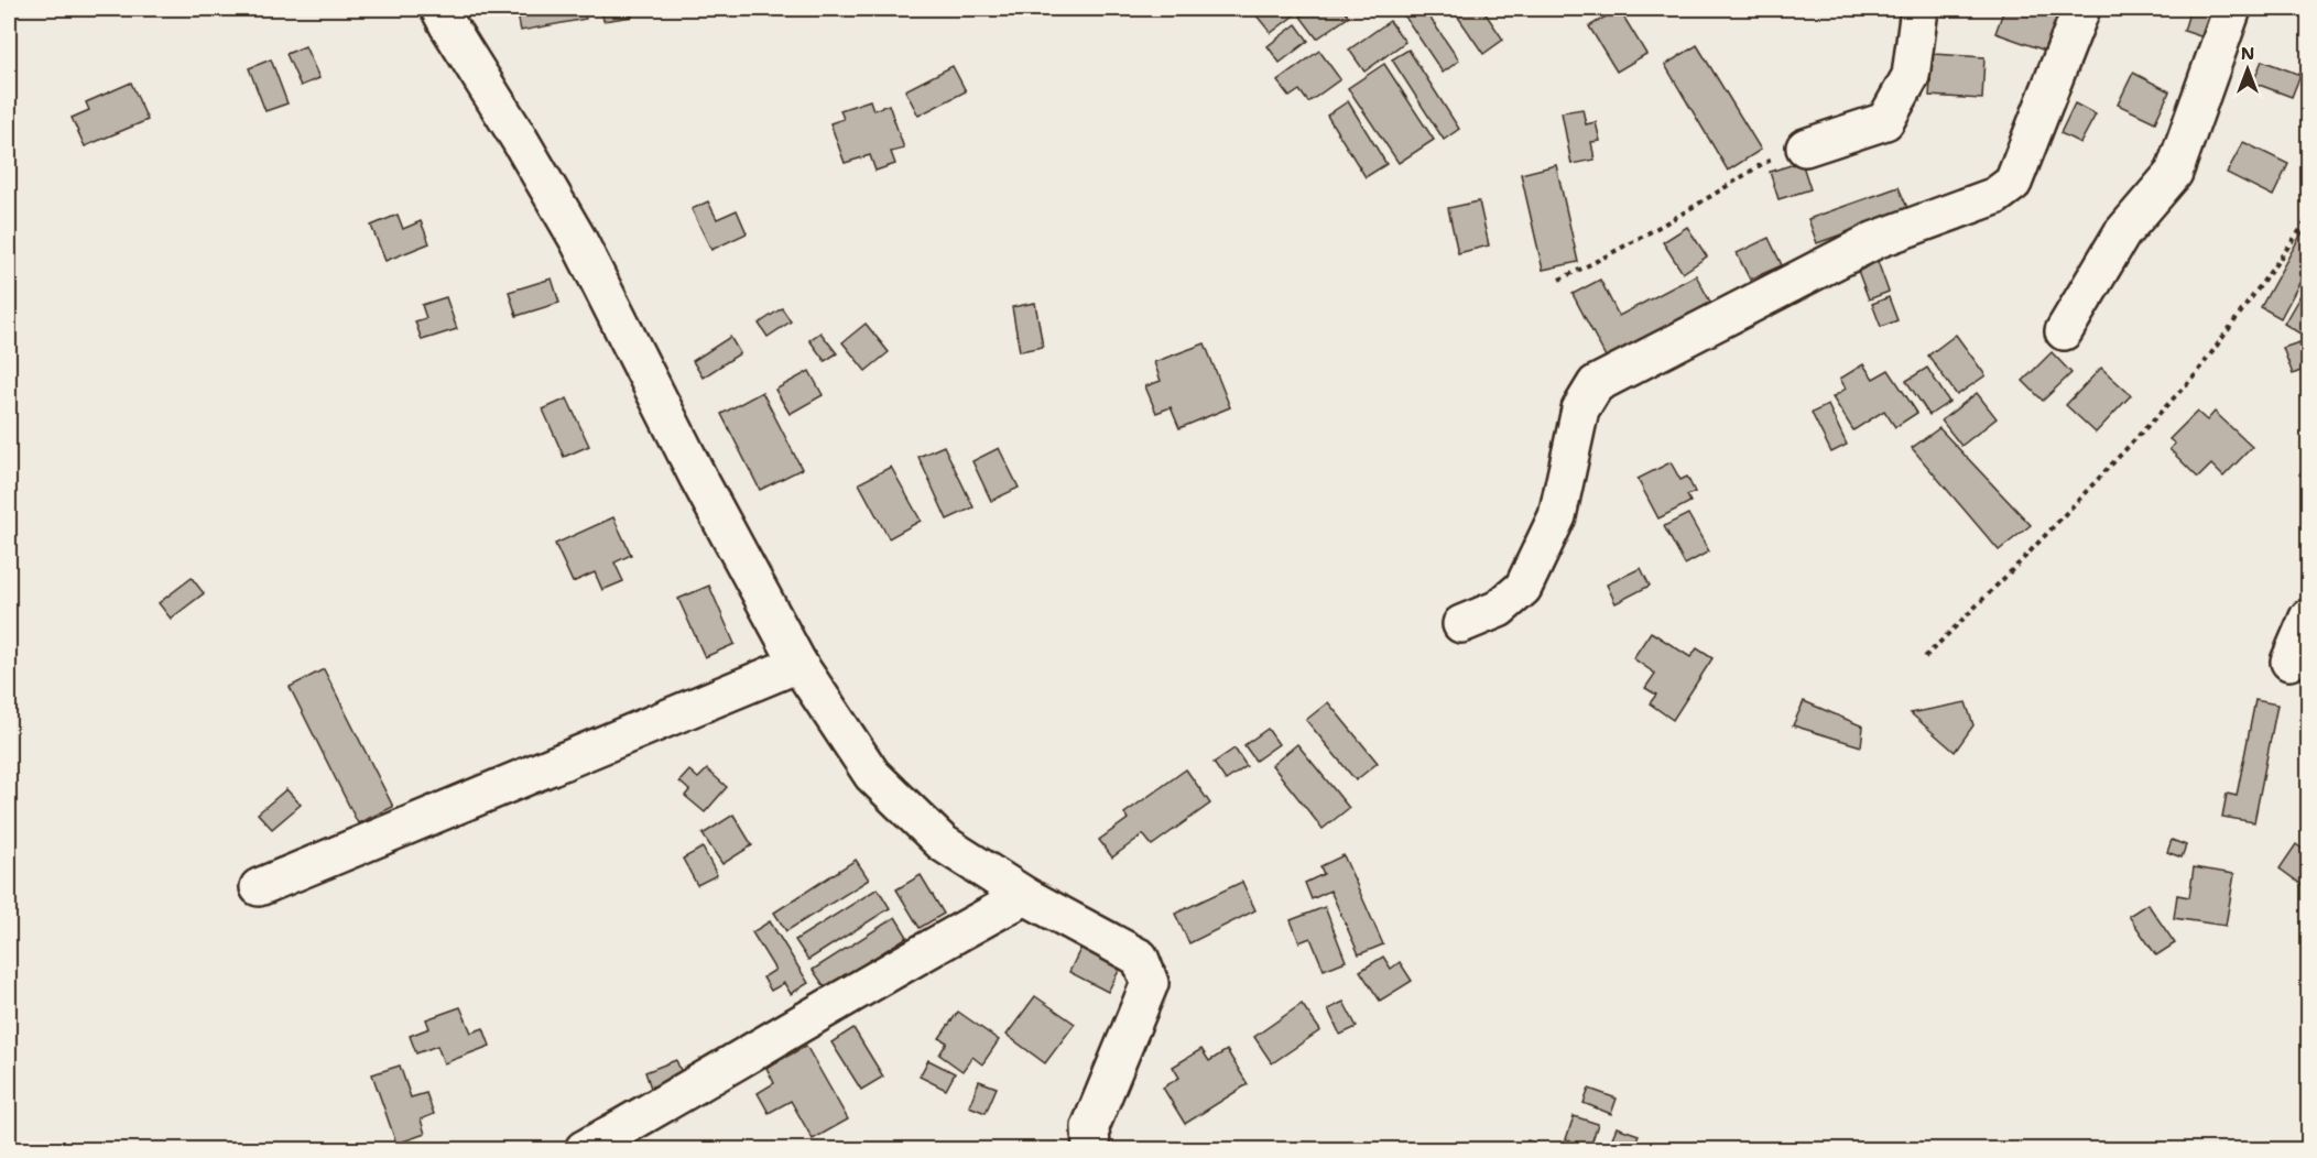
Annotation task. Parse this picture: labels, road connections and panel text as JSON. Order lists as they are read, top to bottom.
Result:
{
  "north": "top"
}
